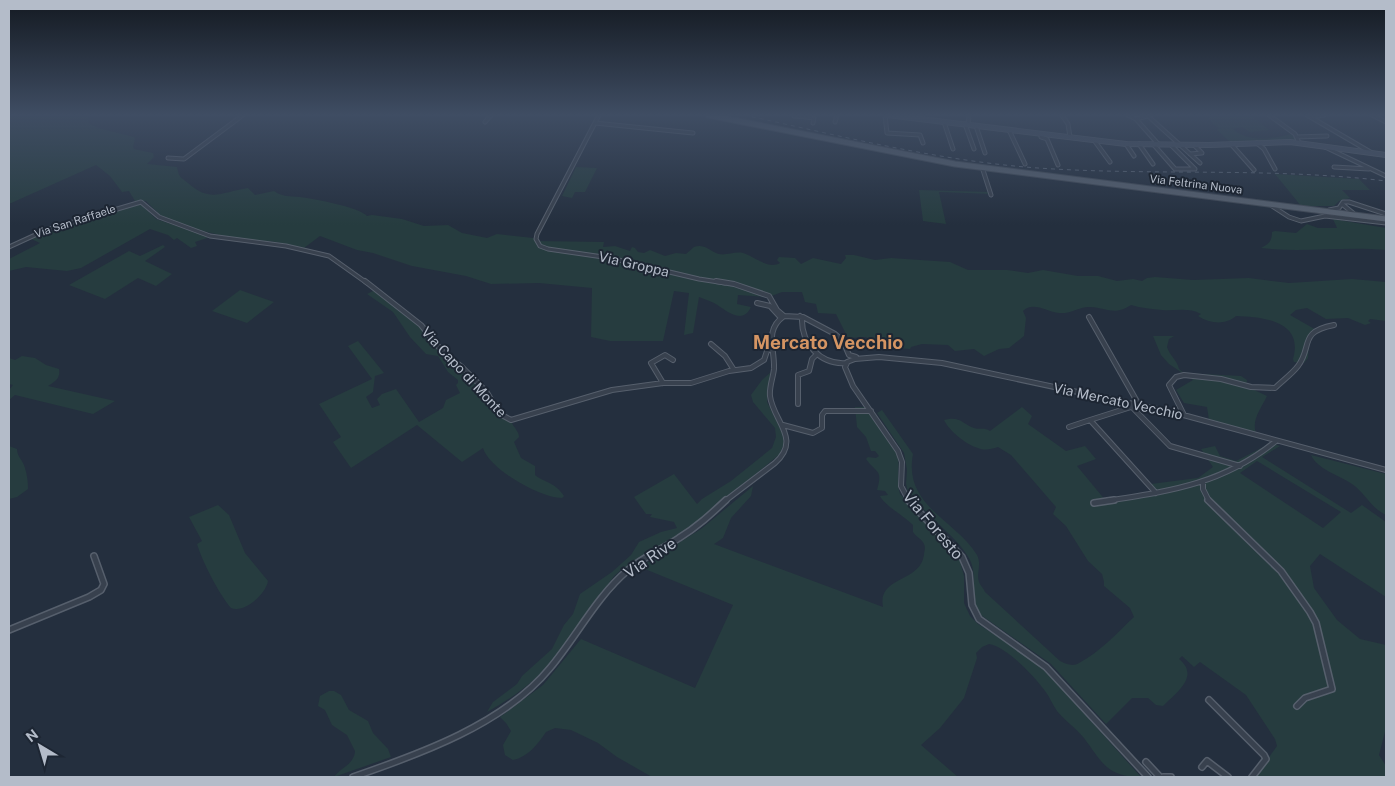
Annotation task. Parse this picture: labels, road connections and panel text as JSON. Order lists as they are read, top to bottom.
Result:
{
  "streets": {
    "main road": ["Via Feltrina Nuova"],
    "street": [
      "Via San Raffaele",
      "Via Groppa",
      "Via Capo di Monte",
      "Via Mercato Vecchio",
      "Via Foresto",
      "Via Rive"
    ]
  },
  "crossings": [
    ["Via San Raffaele", "Via Capo di Monte"],
    ["Via Groppa", "Via Rive"],
    ["Via Capo di Monte", "Via Rive"],
    ["Via Mercato Vecchio", "Via Foresto"]
  ],
  "districts": ["Mercato Vecchio"],
  "north": "top left"
}
